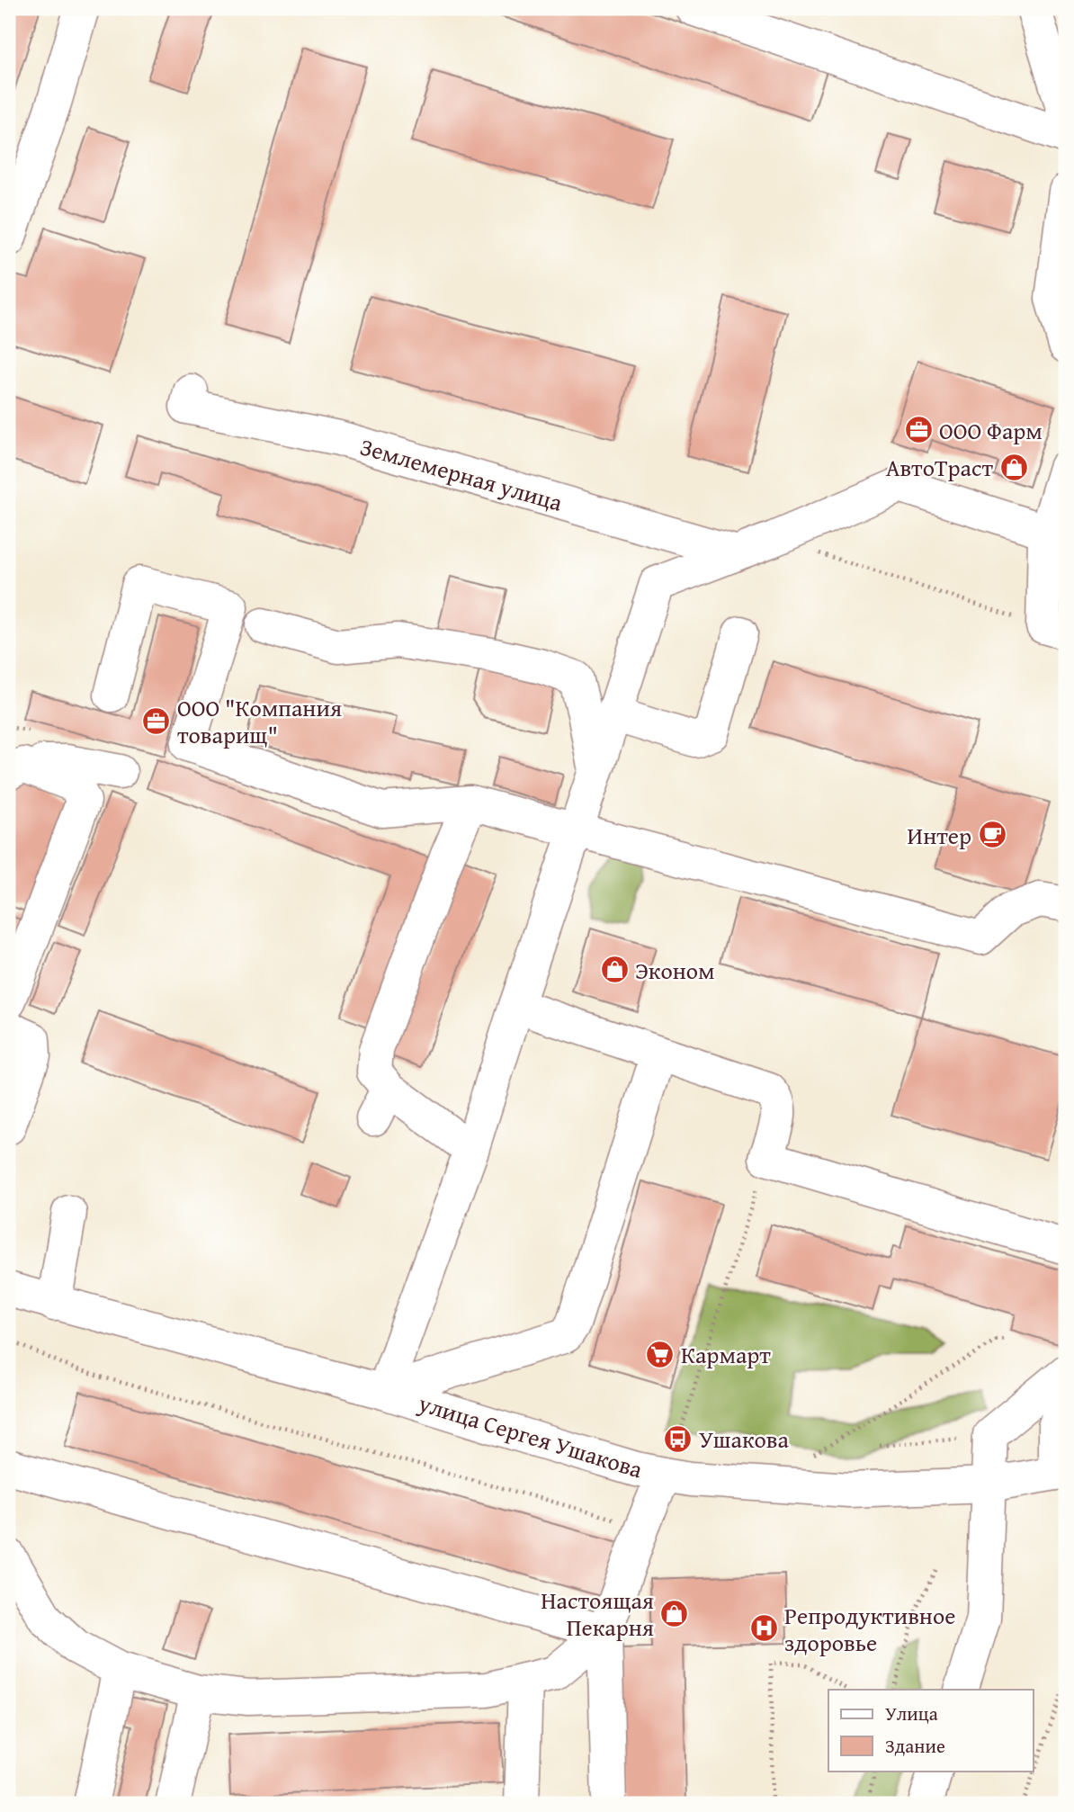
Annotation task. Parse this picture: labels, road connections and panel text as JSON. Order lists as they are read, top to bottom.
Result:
{
  "streets": {
    "street": ["Землемерная улица", "улица Сергея Ушакова"]
  },
  "places": {
    "office": ["ООО Фарм", "ООО \"Компания товарищ\""],
    "shop": ["АвтоТраст", "Эконом", "Настоящая Пекарня"],
    "cafe": ["Интер"],
    "supermarket": ["Кармарт"],
    "bus stop": ["Ушакова"],
    "hospital": ["Репродуктивное здоровье"]
  },
  "legend": ["Улица", "Здание"]
}
